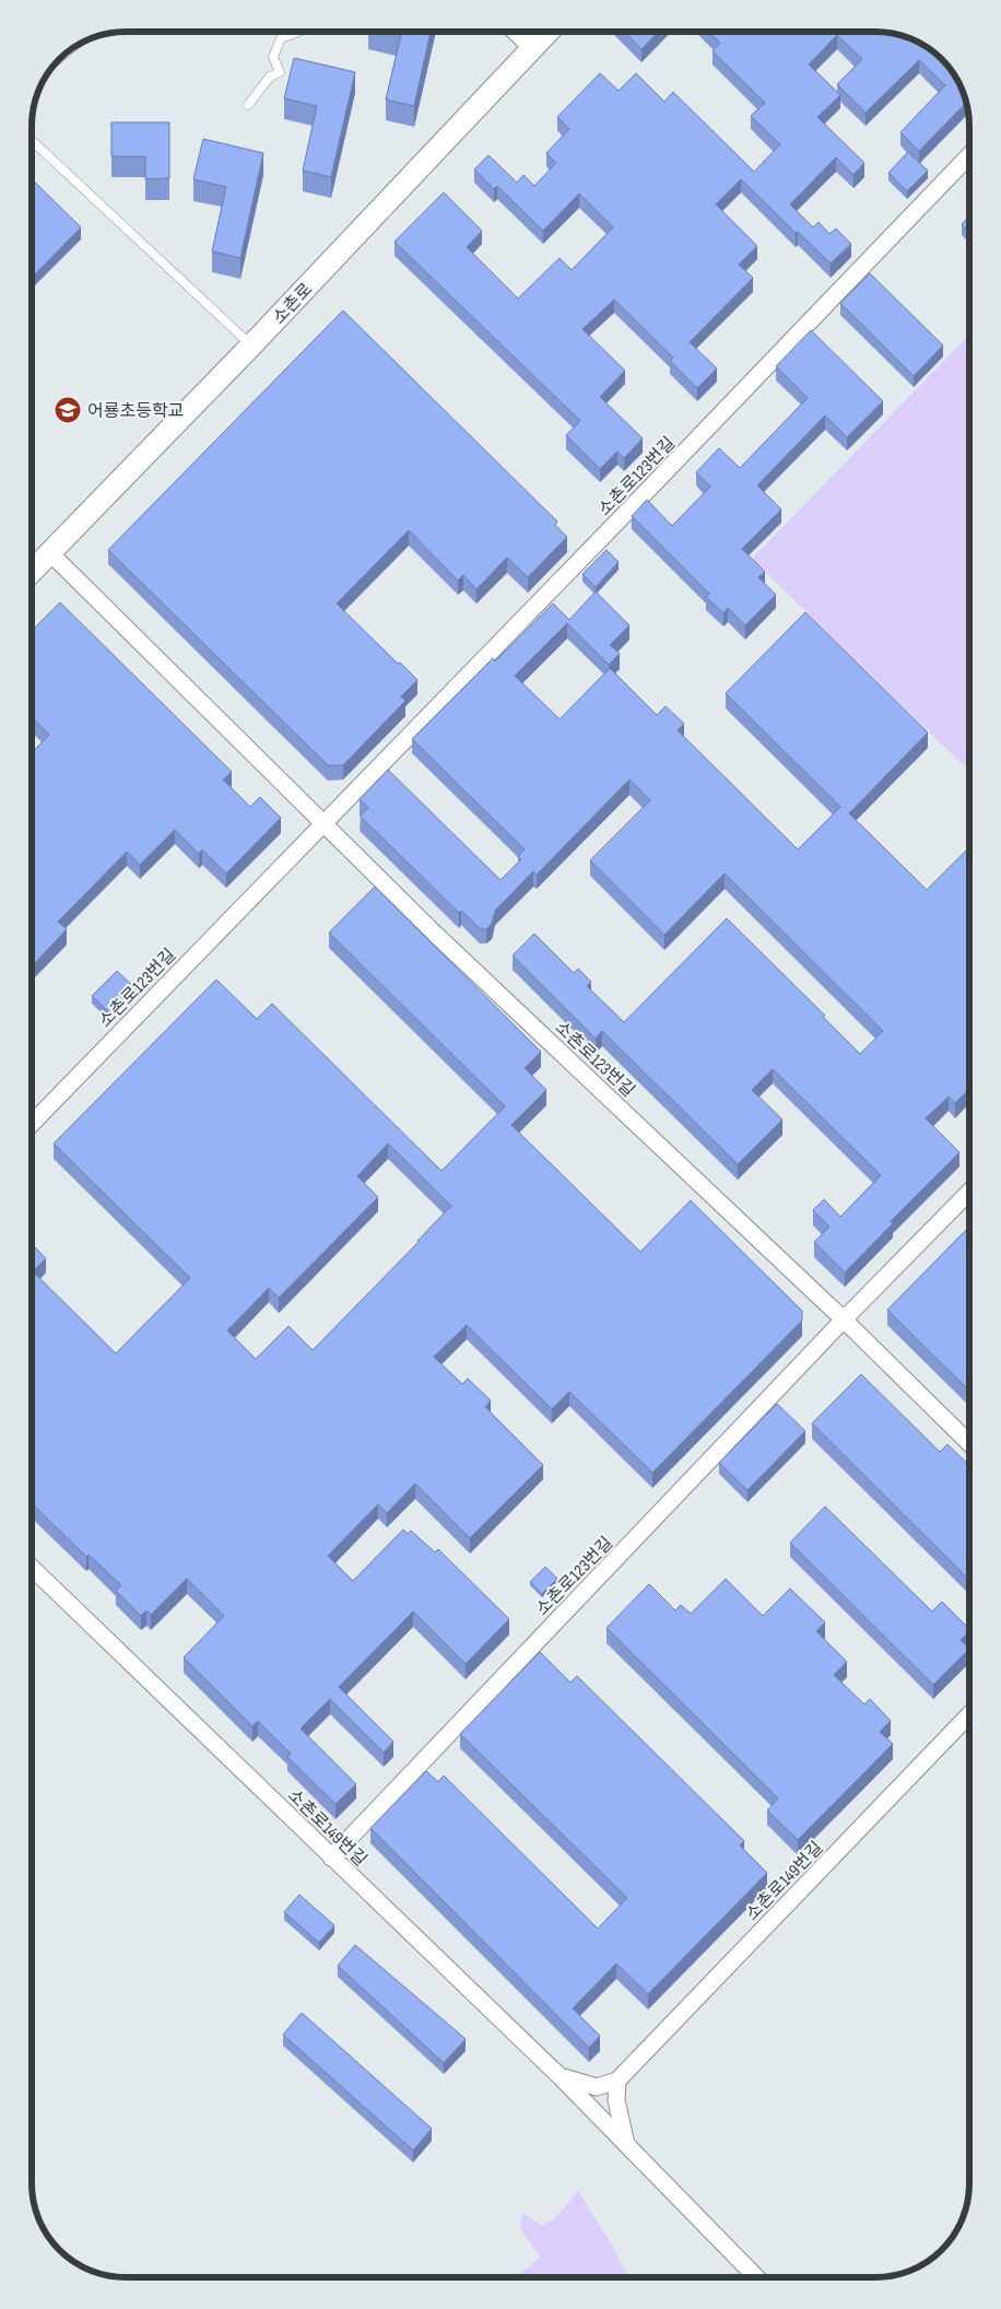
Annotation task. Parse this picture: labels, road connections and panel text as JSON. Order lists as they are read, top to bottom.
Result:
{
  "streets": {
    "street": ["소촌로", "소촌로123번길", "소촌로149번길"]
  },
  "crossings": [
    ["소촌로", "소촌로123번길"],
    ["소촌로123번길", "소촌로149번길"]
  ],
  "places": {
    "school or university": ["어룡초등학교"]
  }
}
